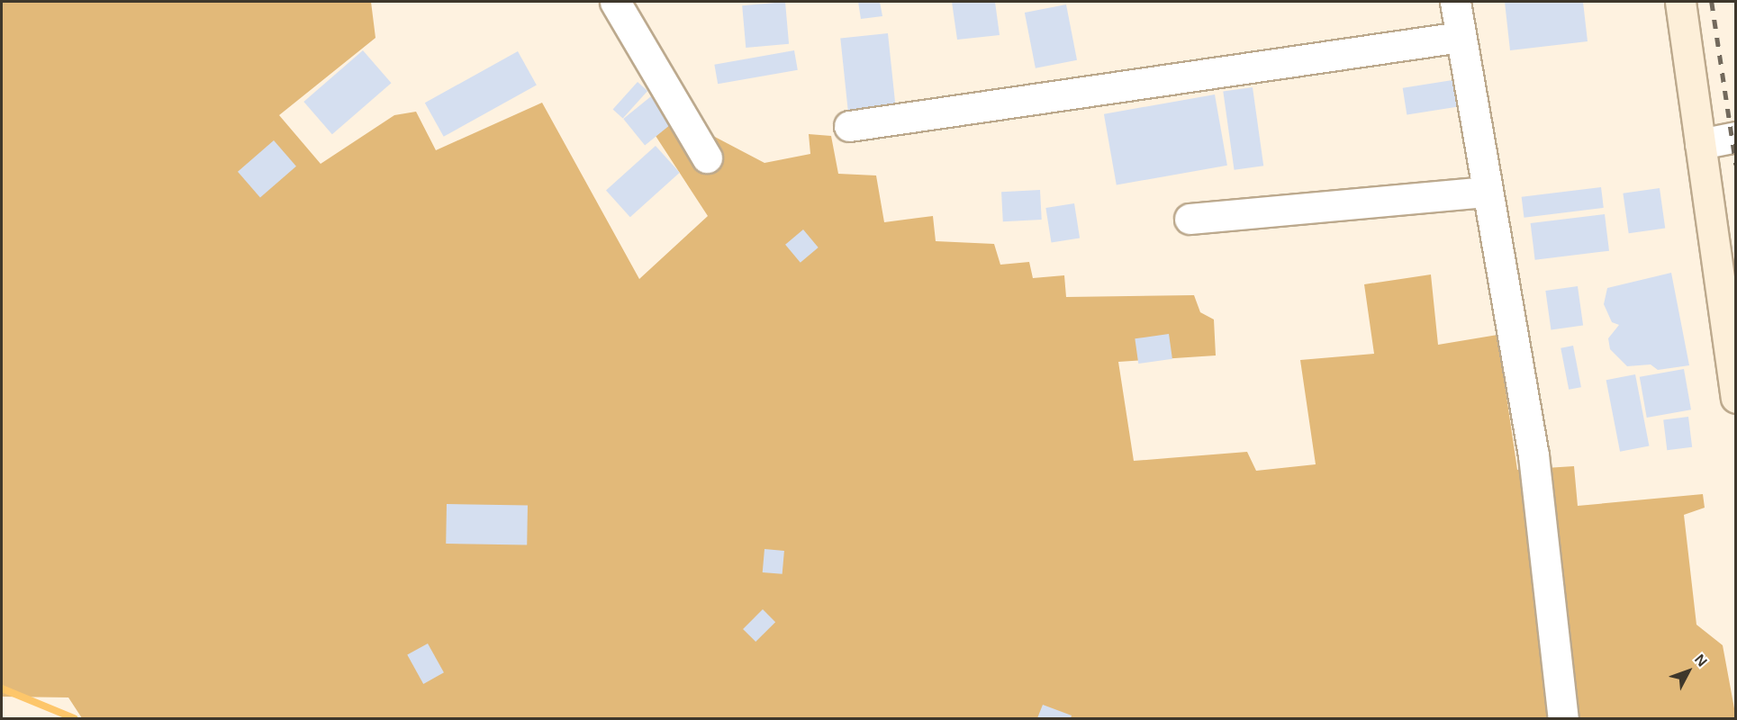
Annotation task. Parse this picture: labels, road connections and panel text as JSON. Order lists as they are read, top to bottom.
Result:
{
  "north": "top right"
}
